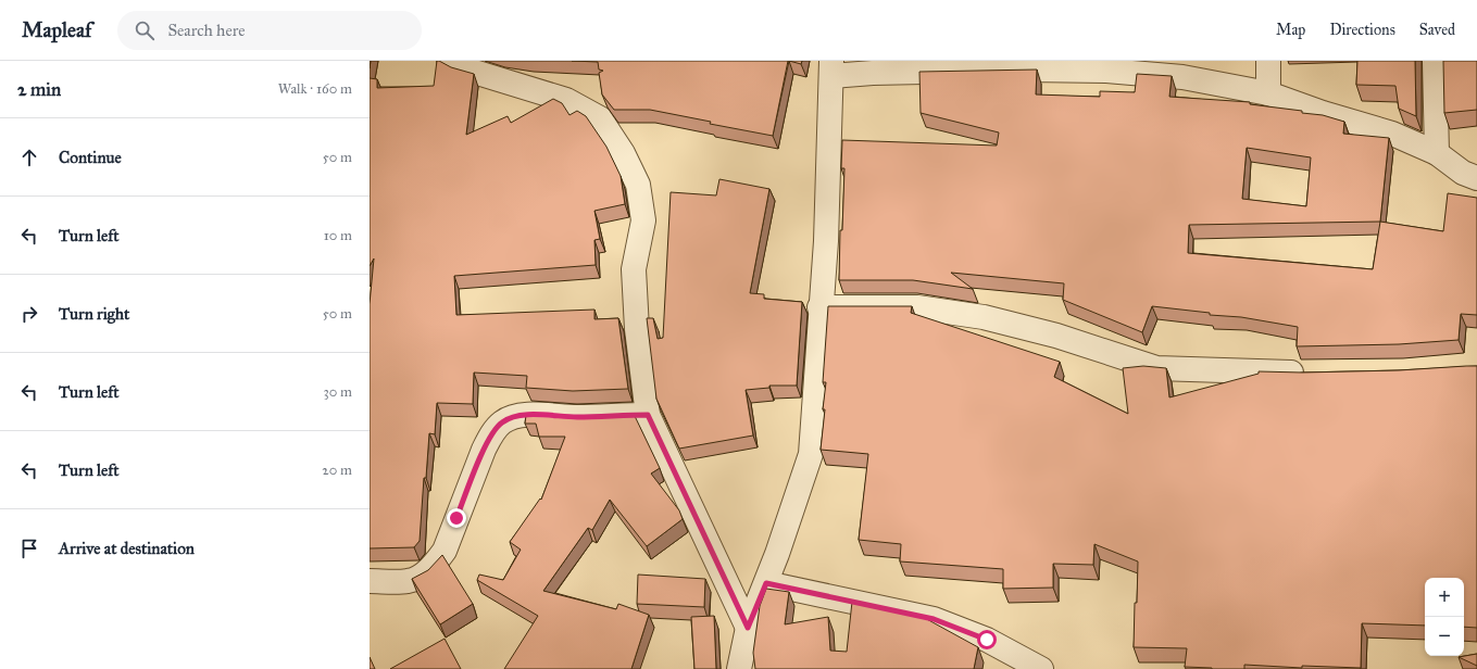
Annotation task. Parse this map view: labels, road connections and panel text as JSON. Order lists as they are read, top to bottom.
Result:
{
  "page": {
    "header": "Mapleaf",
    "search": "Search here",
    "nav": ["Map", "Directions", "Saved"],
    "heading": ["2 min", "Walk · 160 m"],
    "list": [
      ["Continue", "50 m"],
      ["Turn left", "10 m"],
      ["Turn right", "50 m"],
      ["Turn left", "30 m"],
      ["Turn left", "20 m"],
      "Arrive at destination"
    ],
    "map_buttons": ["+", "−"]
  }
}
